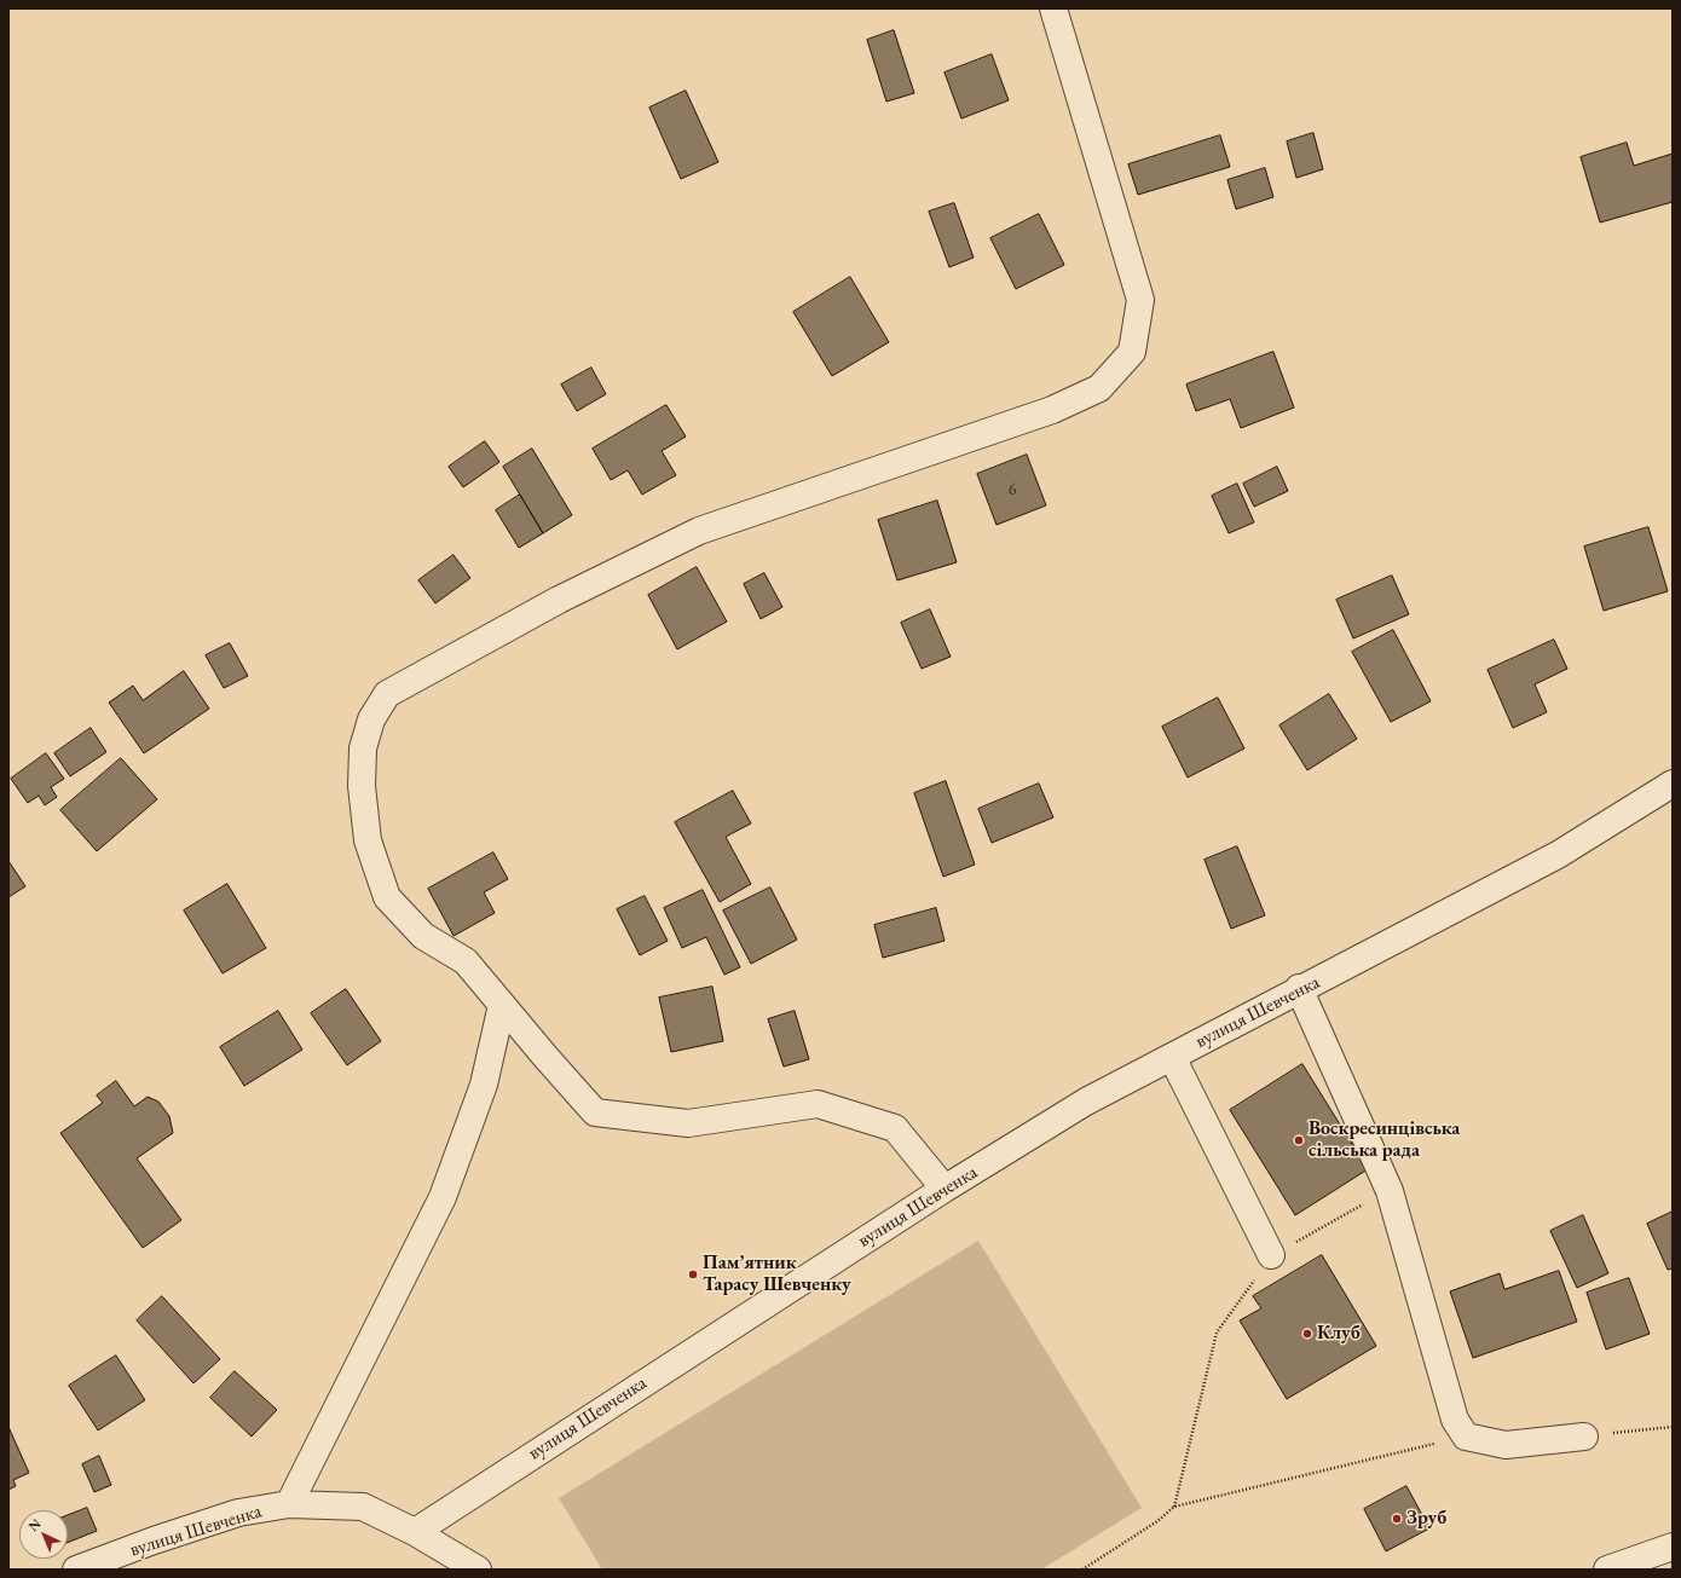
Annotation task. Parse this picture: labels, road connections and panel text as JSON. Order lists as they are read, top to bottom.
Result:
{
  "streets": {
    "street": ["вулиця Шевченка"]
  },
  "places": [
    "Воскресинцівська сільська рада",
    "Пам’ятник Тарасу Шевченку",
    "Клуб",
    "Зруб"
  ],
  "house_numbers": ["6"],
  "north": "top left"
}
